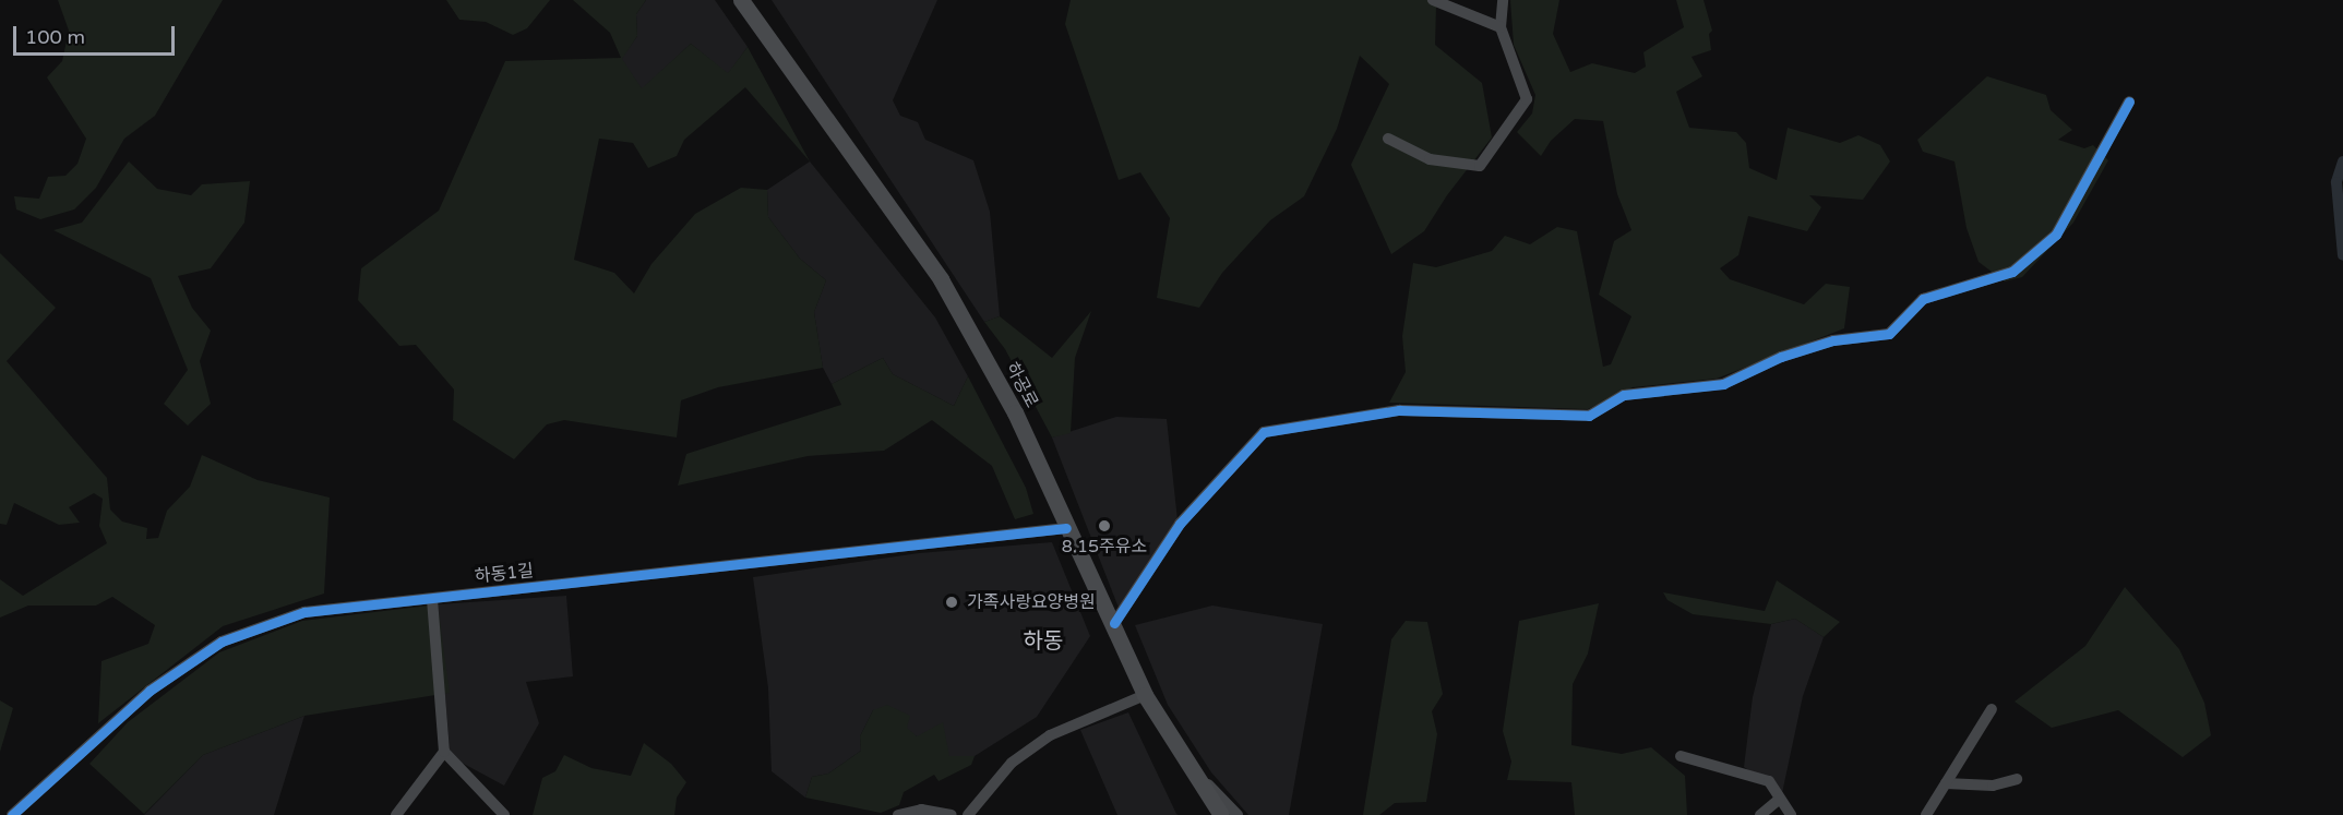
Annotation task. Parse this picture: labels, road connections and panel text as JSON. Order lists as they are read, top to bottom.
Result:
{
  "streets": {
    "main road": ["하공로"],
    "street": ["하동1길"]
  },
  "crossings": [
    ["하공로", "하동1길"]
  ],
  "districts": ["하동"],
  "places": ["8.15주유소", "가족사랑요양병원"],
  "scale_bar": "100 m"
}
